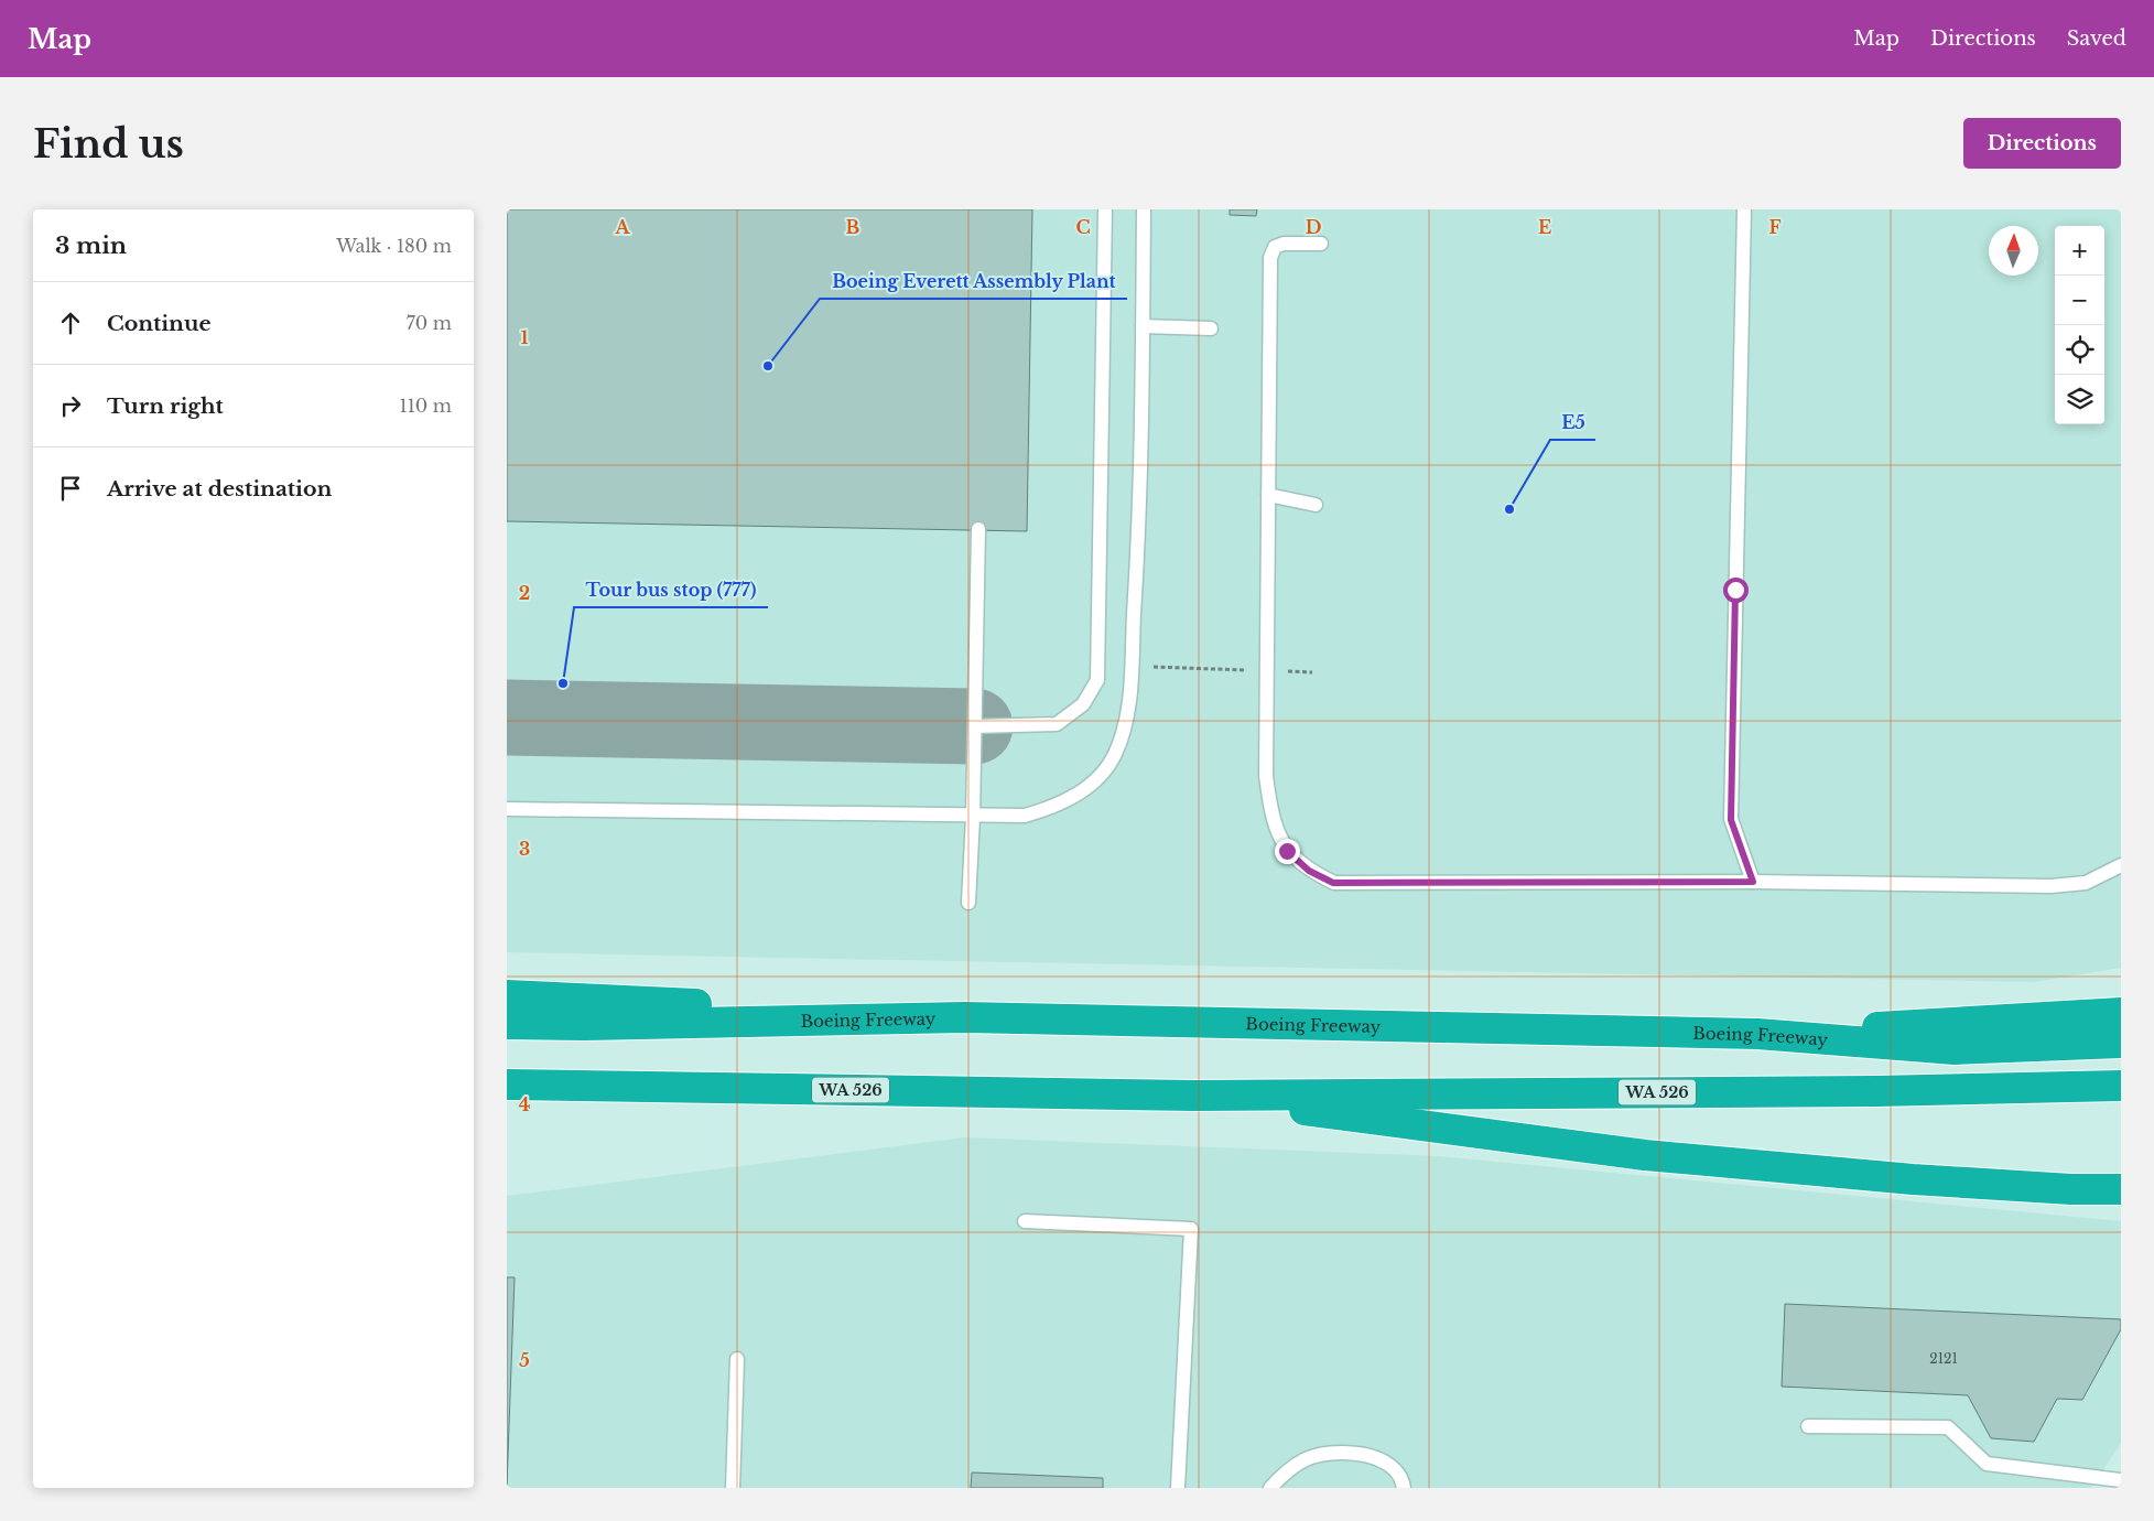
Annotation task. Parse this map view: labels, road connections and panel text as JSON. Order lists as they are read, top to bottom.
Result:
{
  "streets": {
    "highway": ["Boeing Freeway", "WA 526"]
  },
  "places": ["Boeing Everett Assembly Plant", "E5", "Tour bus stop (777)"],
  "house_numbers": ["2121"],
  "north": "top",
  "page": {
    "header": "Map",
    "nav": ["Map", "Directions", "Saved"],
    "buttons": "Directions",
    "title": "Find us",
    "heading": ["3 min", "Walk · 180 m"],
    "map_buttons": ["+", "−"],
    "list": [
      ["Continue", "70 m"],
      ["Turn right", "110 m"],
      "Arrive at destination"
    ]
  },
  "grid": {
    "columns": [
      "A",
      "B",
      "C",
      "D",
      "E",
      "F"
    ],
    "rows": [
      "1",
      "2",
      "3",
      "4",
      "5"
    ]
  }
}
